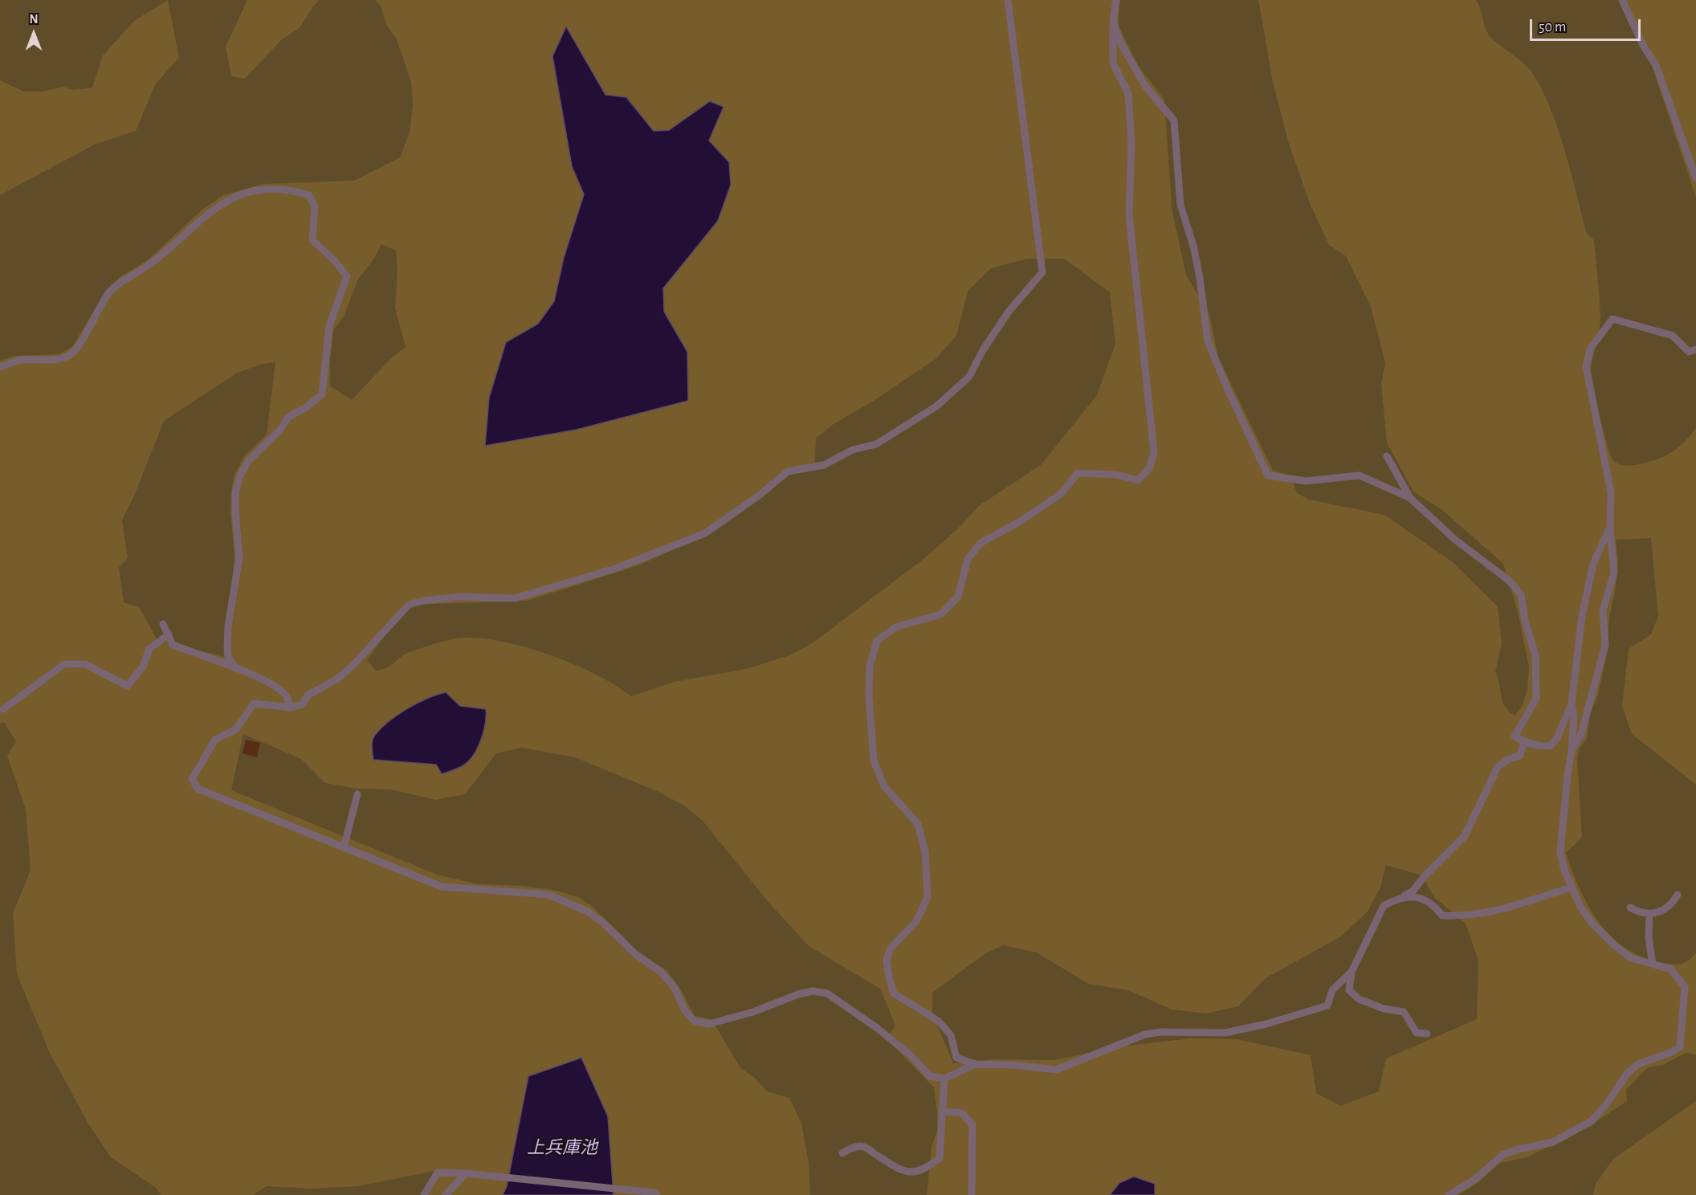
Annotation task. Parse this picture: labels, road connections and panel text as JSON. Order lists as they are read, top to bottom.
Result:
{
  "water": ["上兵庫池"],
  "scale_bar": "50 m",
  "north": "top"
}
